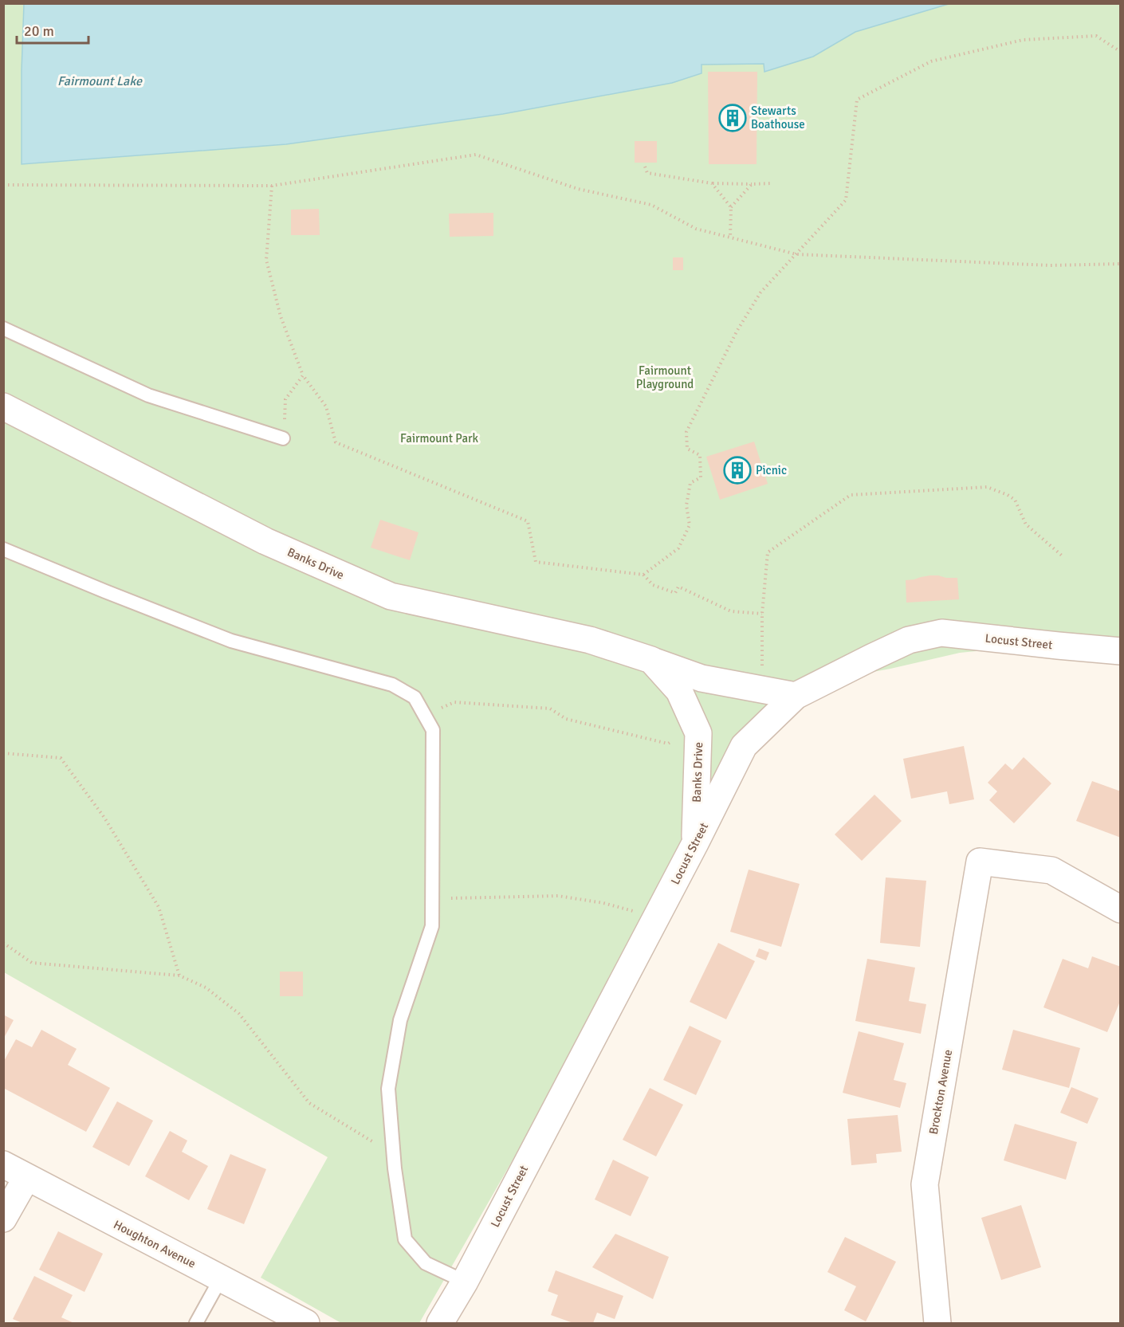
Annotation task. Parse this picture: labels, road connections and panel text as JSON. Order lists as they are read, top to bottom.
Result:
{
  "streets": {
    "street": [
      "Banks Drive",
      "Locust Street",
      "Brockton Avenue",
      "Houghton Avenue"
    ]
  },
  "crossings": [
    ["Banks Drive", "Locust Street"]
  ],
  "water": ["Fairmount Lake"],
  "parks": ["Fairmount Playground", "Fairmount Park"],
  "places": {
    "building": ["Stewarts Boathouse", "Picnic"]
  },
  "scale_bar": "20 m"
}
